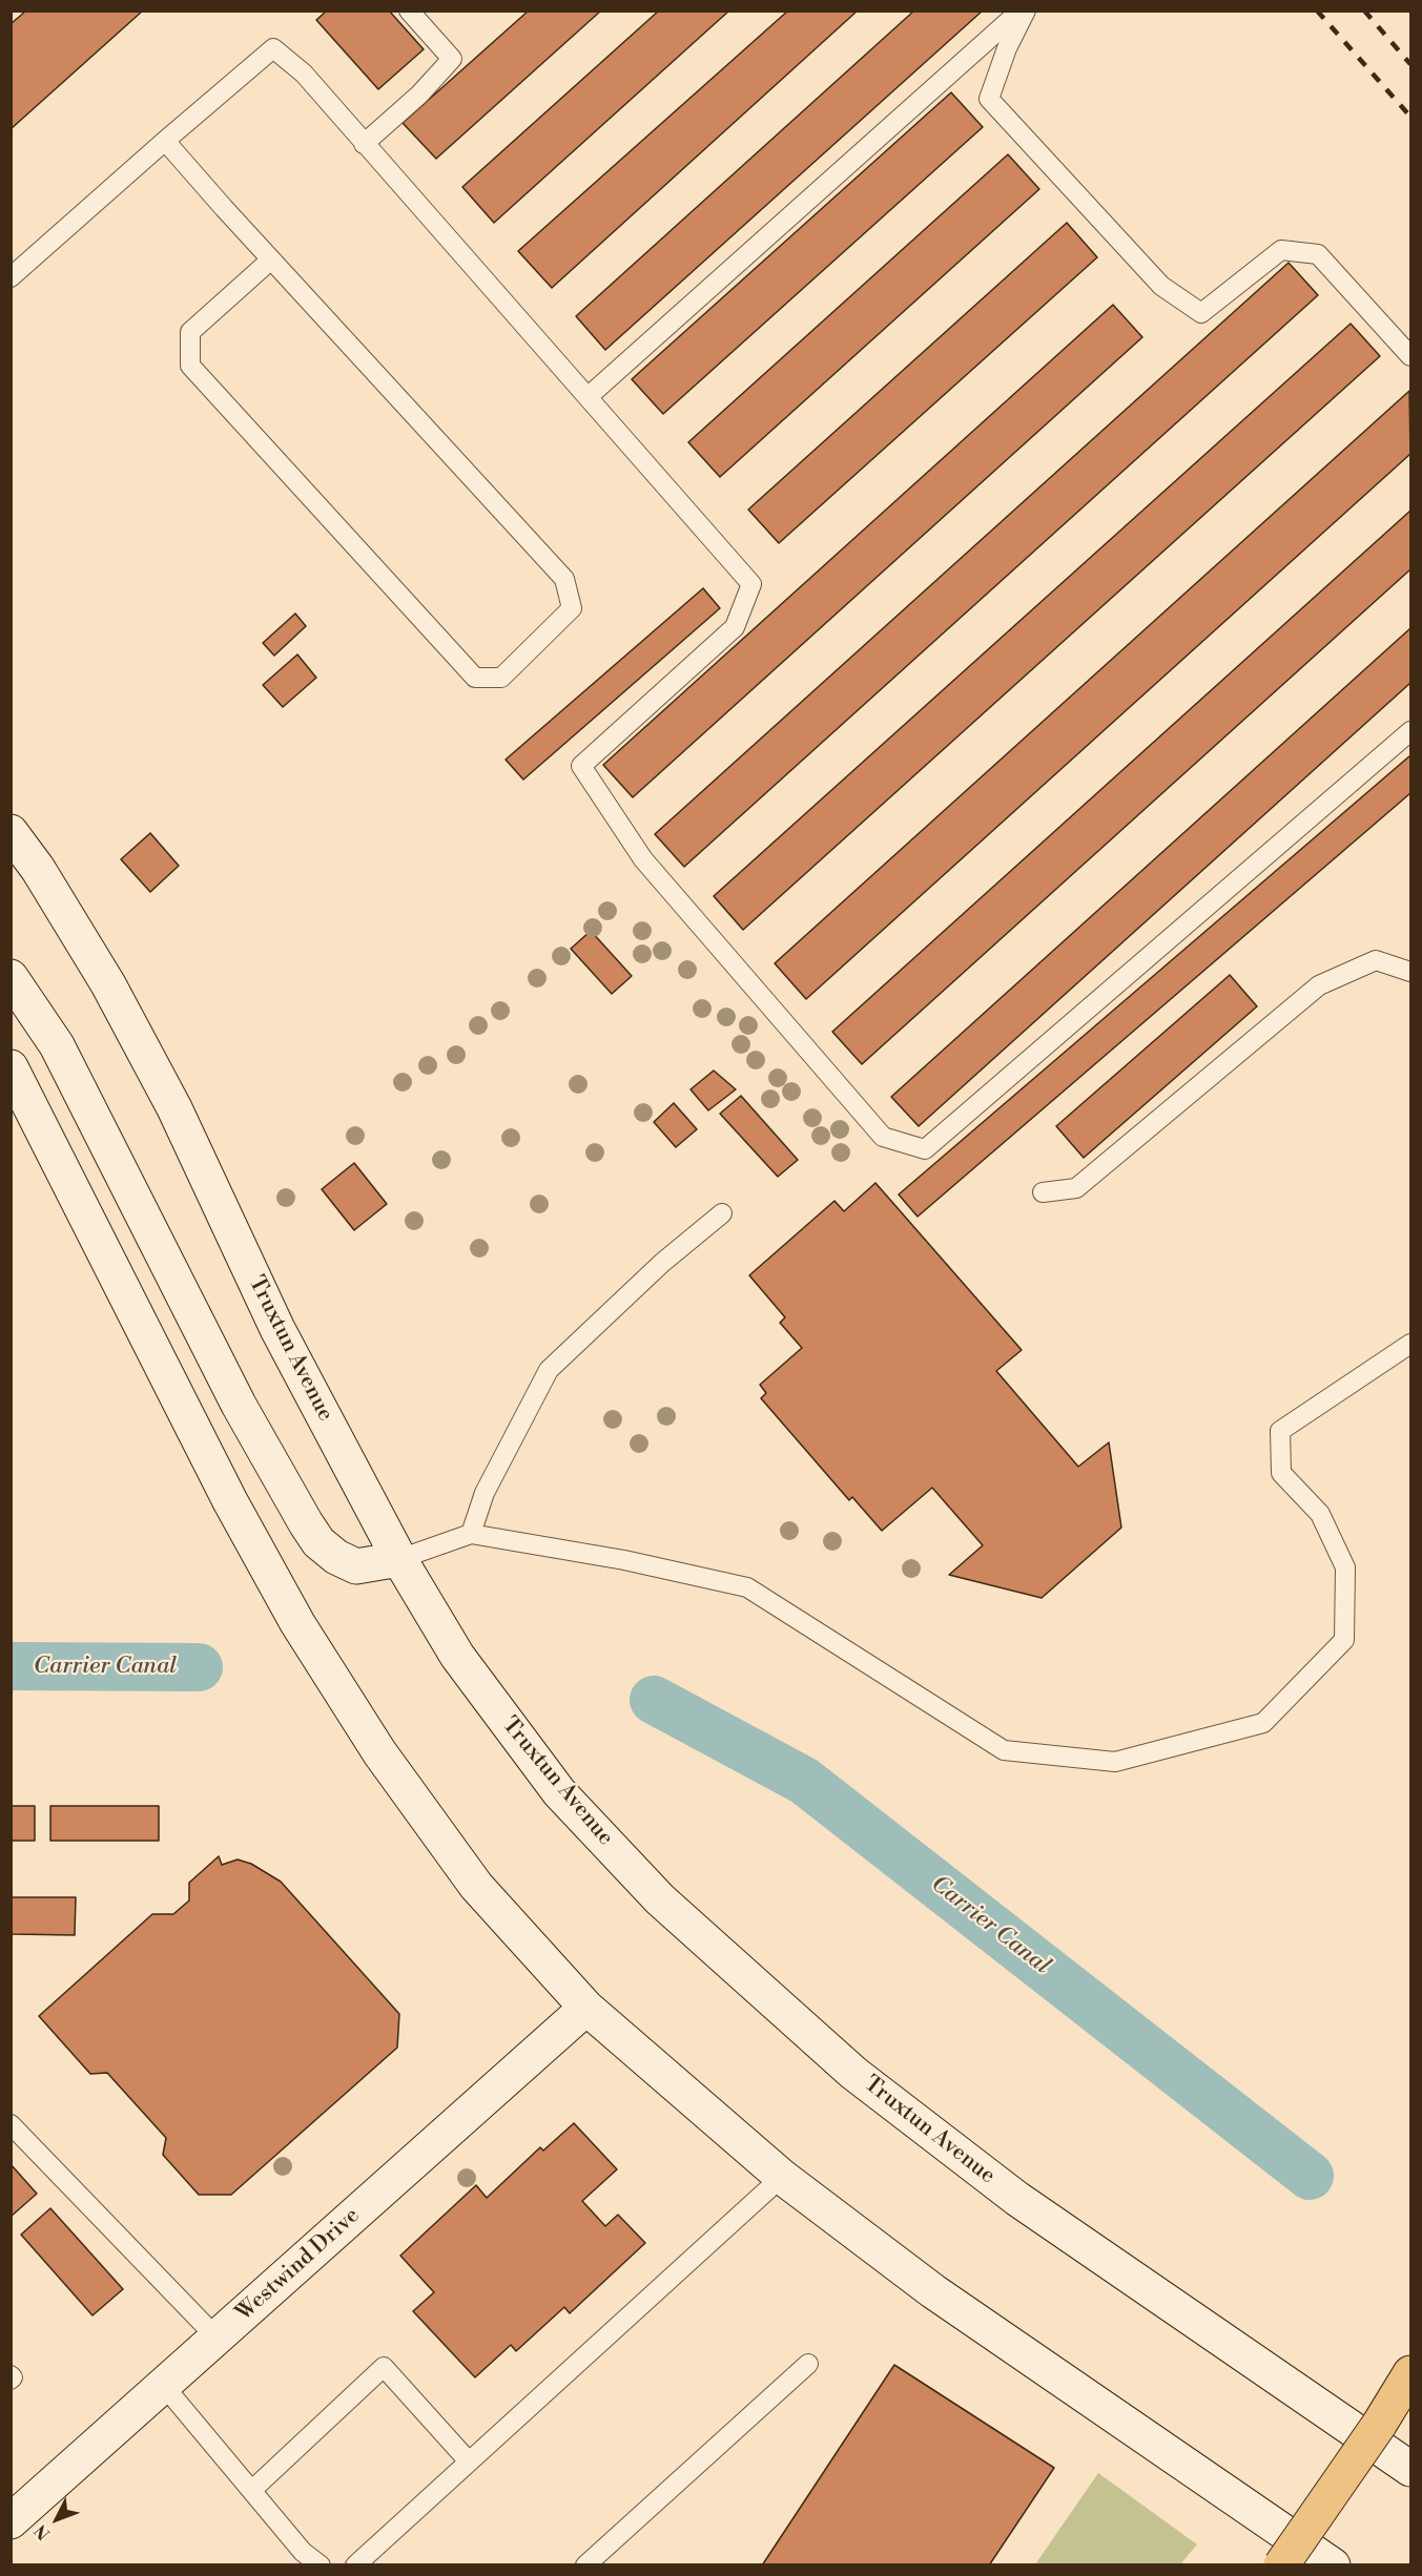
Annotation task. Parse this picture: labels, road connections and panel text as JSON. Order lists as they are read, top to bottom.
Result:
{
  "streets": {
    "main road": ["Truxtun Avenue", "Westwind Drive"]
  },
  "water": ["Carrier Canal"],
  "north": "bottom left"
}
